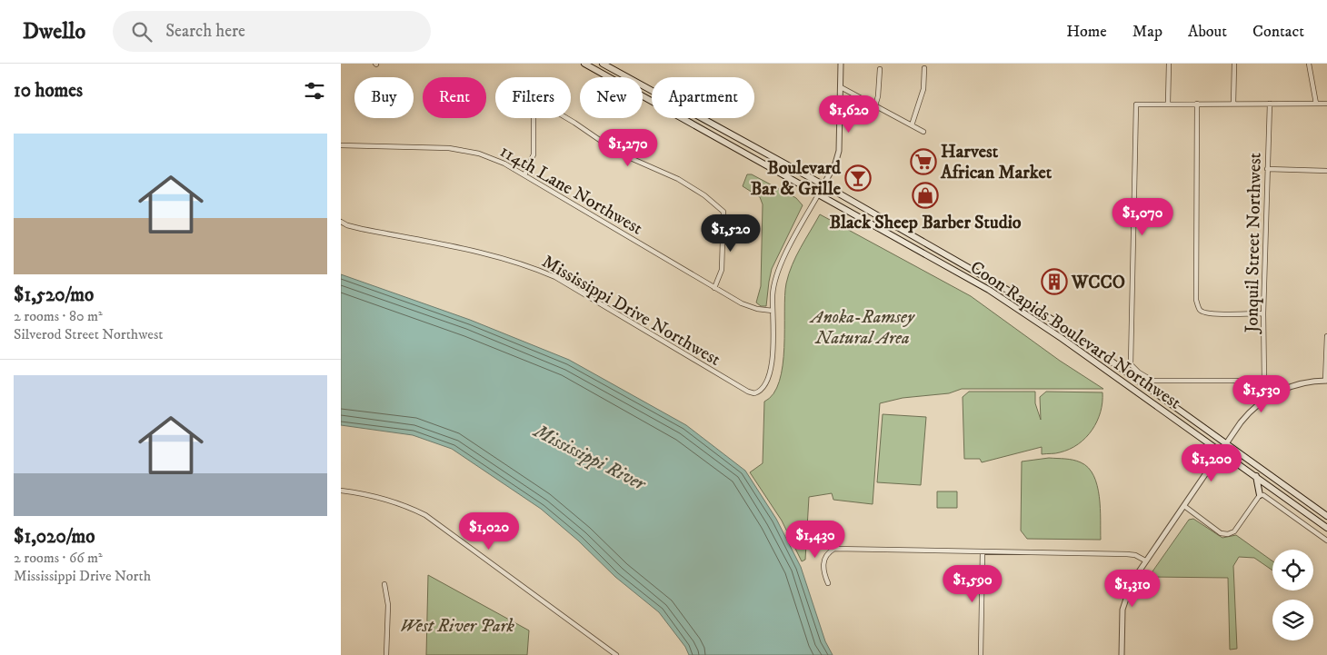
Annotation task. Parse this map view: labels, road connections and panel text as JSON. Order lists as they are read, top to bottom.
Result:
{
  "streets": {
    "main road": ["Coon Rapids Boulevard Northwest"],
    "street": ["114th Lane Northwest", "Jonquil Street Northwest", "Mississippi Drive Northwest"]
  },
  "crossings": [
    ["114th Lane Northwest", "Mississippi Drive Northwest"]
  ],
  "water": ["Mississippi River"],
  "parks": ["Anoka-Ramsey Natural Area", "West River Park"],
  "places": {
    "supermarket": ["Harvest African Market"],
    "bar": ["Boulevard Bar & Grille"],
    "shop": ["Black Sheep Barber Studio"],
    "building": ["WCCO"]
  },
  "page": {
    "header": "Dwello",
    "search": "Search here",
    "nav": [
      "Home",
      "Map",
      "About",
      "Contact"
    ],
    "heading": "10 homes",
    "chip": [
      "Buy",
      "Rent",
      "Filters",
      "New",
      "Apartment"
    ],
    "price": [
      "$1,620",
      "$1,270",
      "$1,070",
      "$1,520",
      "$1,530",
      "$1,200",
      "$1,020",
      "$1,430",
      "$1,590",
      "$1,310"
    ],
    "list": [
      {
        "name": "$1,520/mo",
        "note": "2 rooms · 80 m² · Silverod Street Northwest"
      },
      {
        "name": "$1,020/mo",
        "note": "2 rooms · 66 m² · Mississippi Drive North"
      }
    ]
  }
}
